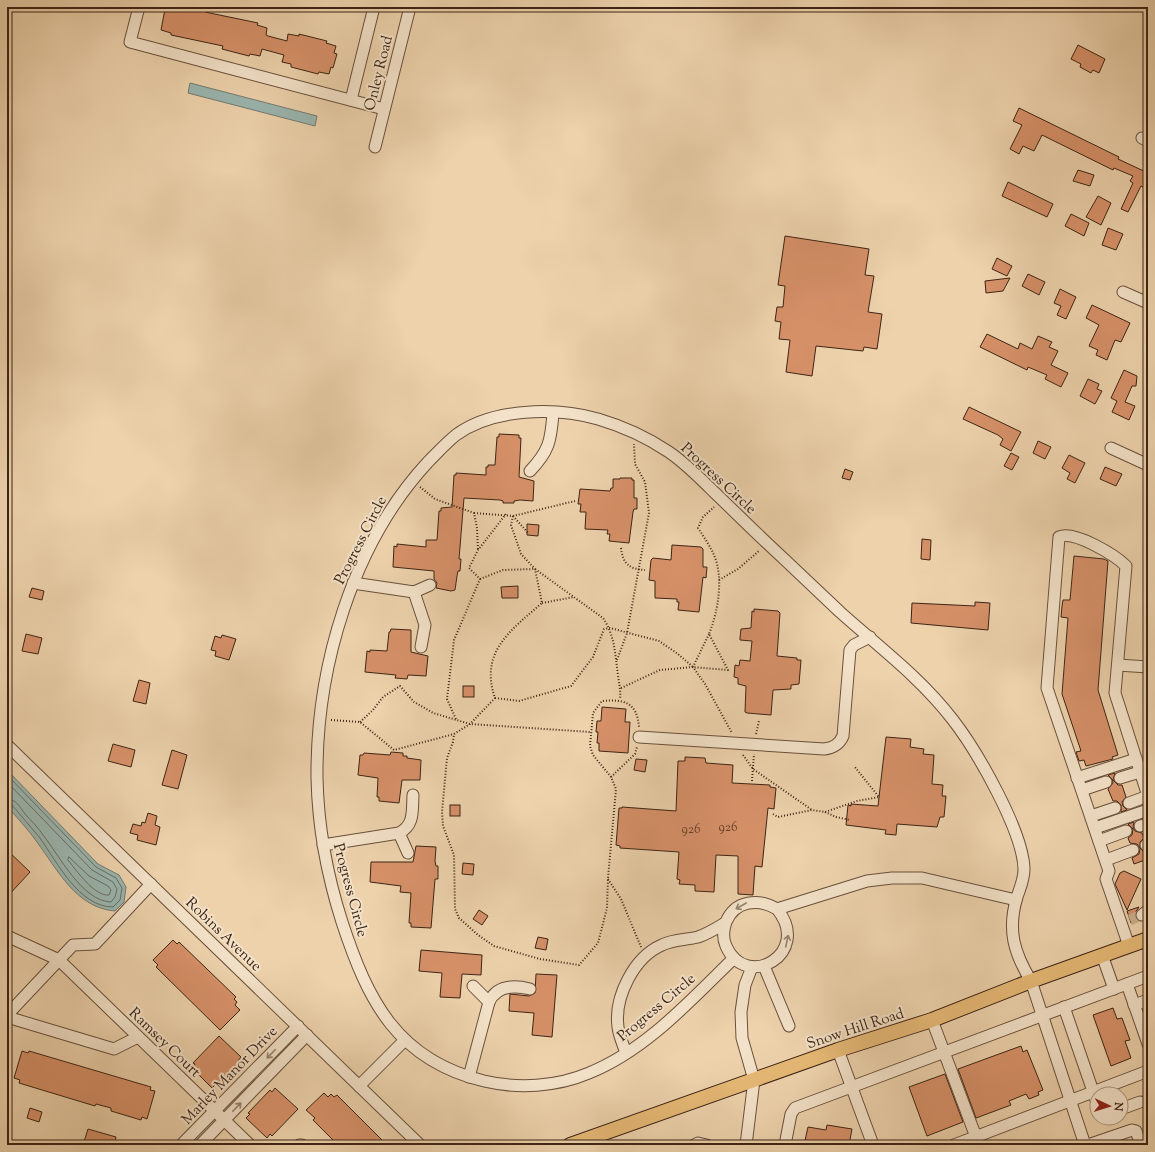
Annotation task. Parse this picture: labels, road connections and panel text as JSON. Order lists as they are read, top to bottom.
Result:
{
  "streets": {
    "main road": ["Snow Hill Road"],
    "street": [
      "Onley Road",
      "Progress Circle",
      "Robins Avenue",
      "Ramsey Court",
      "Marley Manor Drive"
    ]
  },
  "crossings": [
    ["Progress Circle", "Snow Hill Road"],
    ["Robins Avenue", "Marley Manor Drive"],
    ["Ramsey Court", "Marley Manor Drive"]
  ],
  "house_numbers": ["926", "926"],
  "north": "right"
}
